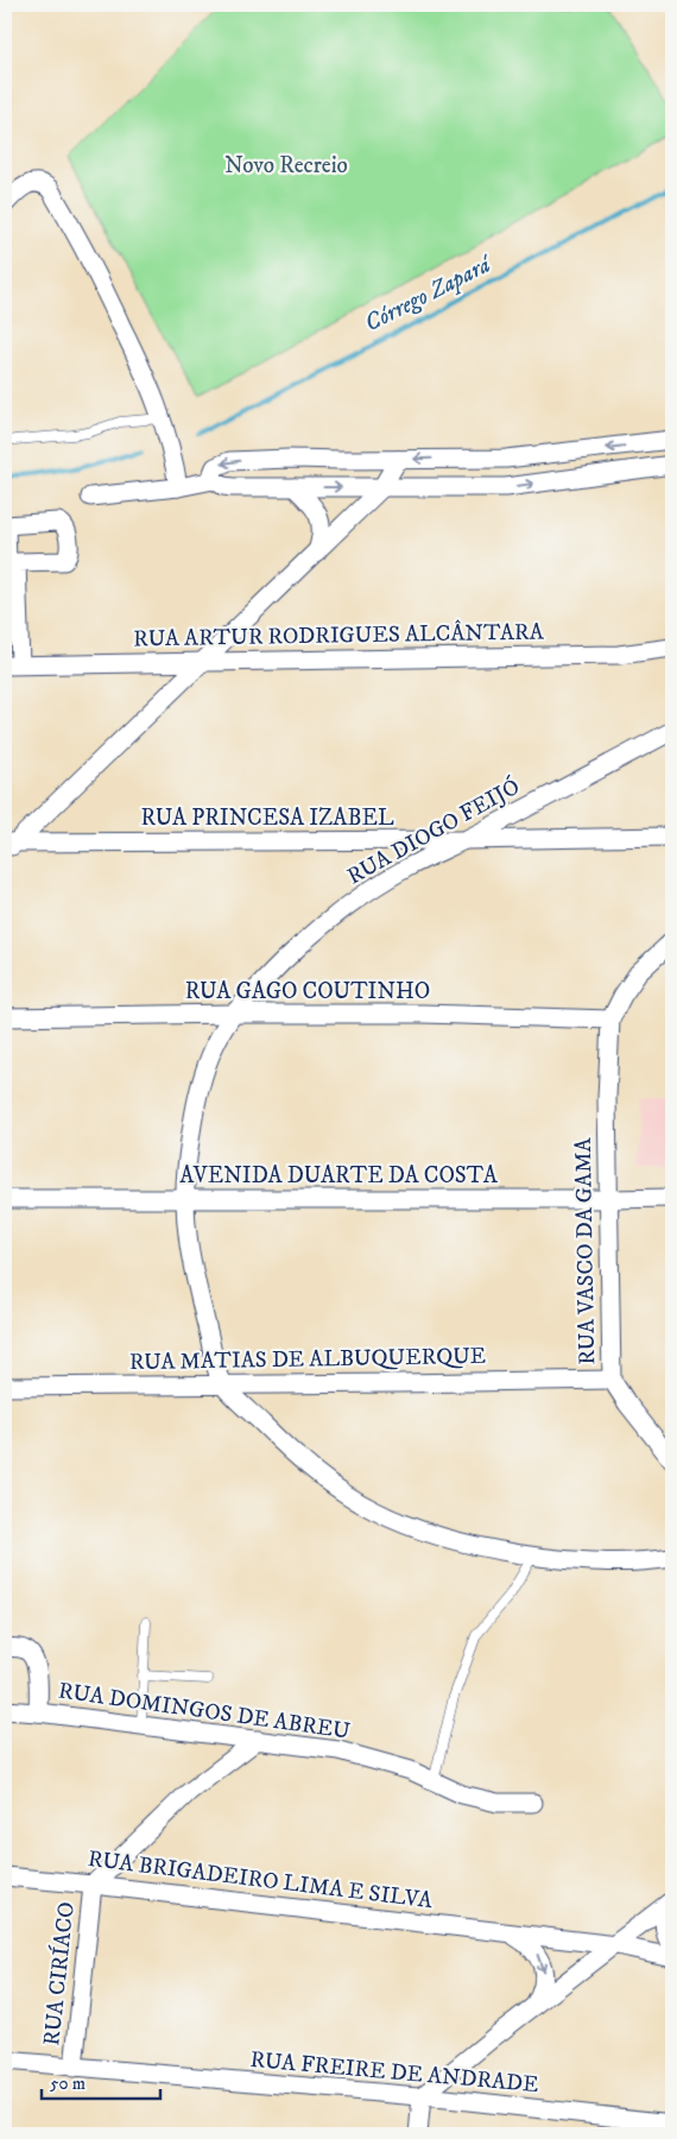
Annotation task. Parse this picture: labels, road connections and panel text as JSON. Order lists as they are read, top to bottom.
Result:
{
  "streets": {
    "street": [
      "RUA ARTUR RODRIGUES ALCÂNTARA",
      "RUA PRINCESA IZABEL",
      "RUA DIOGO FEIJÓ",
      "RUA GAGO COUTINHO",
      "AVENIDA DUARTE DA COSTA",
      "RUA VASCO DA GAMA",
      "RUA MATIAS DE ALBUQUERQUE",
      "RUA DOMINGOS DE ABREU",
      "RUA BRIGADEIRO LIMA E SILVA",
      "RUA CIRÍACO",
      "RUA FREIRE DE ANDRADE"
    ]
  },
  "crossings": [
    ["RUA PRINCESA IZABEL", "RUA DIOGO FEIJÓ"],
    ["RUA DIOGO FEIJÓ", "RUA GAGO COUTINHO"],
    ["RUA DIOGO FEIJÓ", "AVENIDA DUARTE DA COSTA"],
    ["RUA DIOGO FEIJÓ", "RUA MATIAS DE ALBUQUERQUE"],
    ["RUA GAGO COUTINHO", "RUA VASCO DA GAMA"],
    ["AVENIDA DUARTE DA COSTA", "RUA VASCO DA GAMA"],
    ["RUA VASCO DA GAMA", "RUA MATIAS DE ALBUQUERQUE"],
    ["RUA BRIGADEIRO LIMA E SILVA", "RUA CIRÍACO"],
    ["RUA CIRÍACO", "RUA FREIRE DE ANDRADE"]
  ],
  "water": ["Córrego Zapará"],
  "parks": ["Novo Recreio"],
  "scale_bar": "50 m"
}
